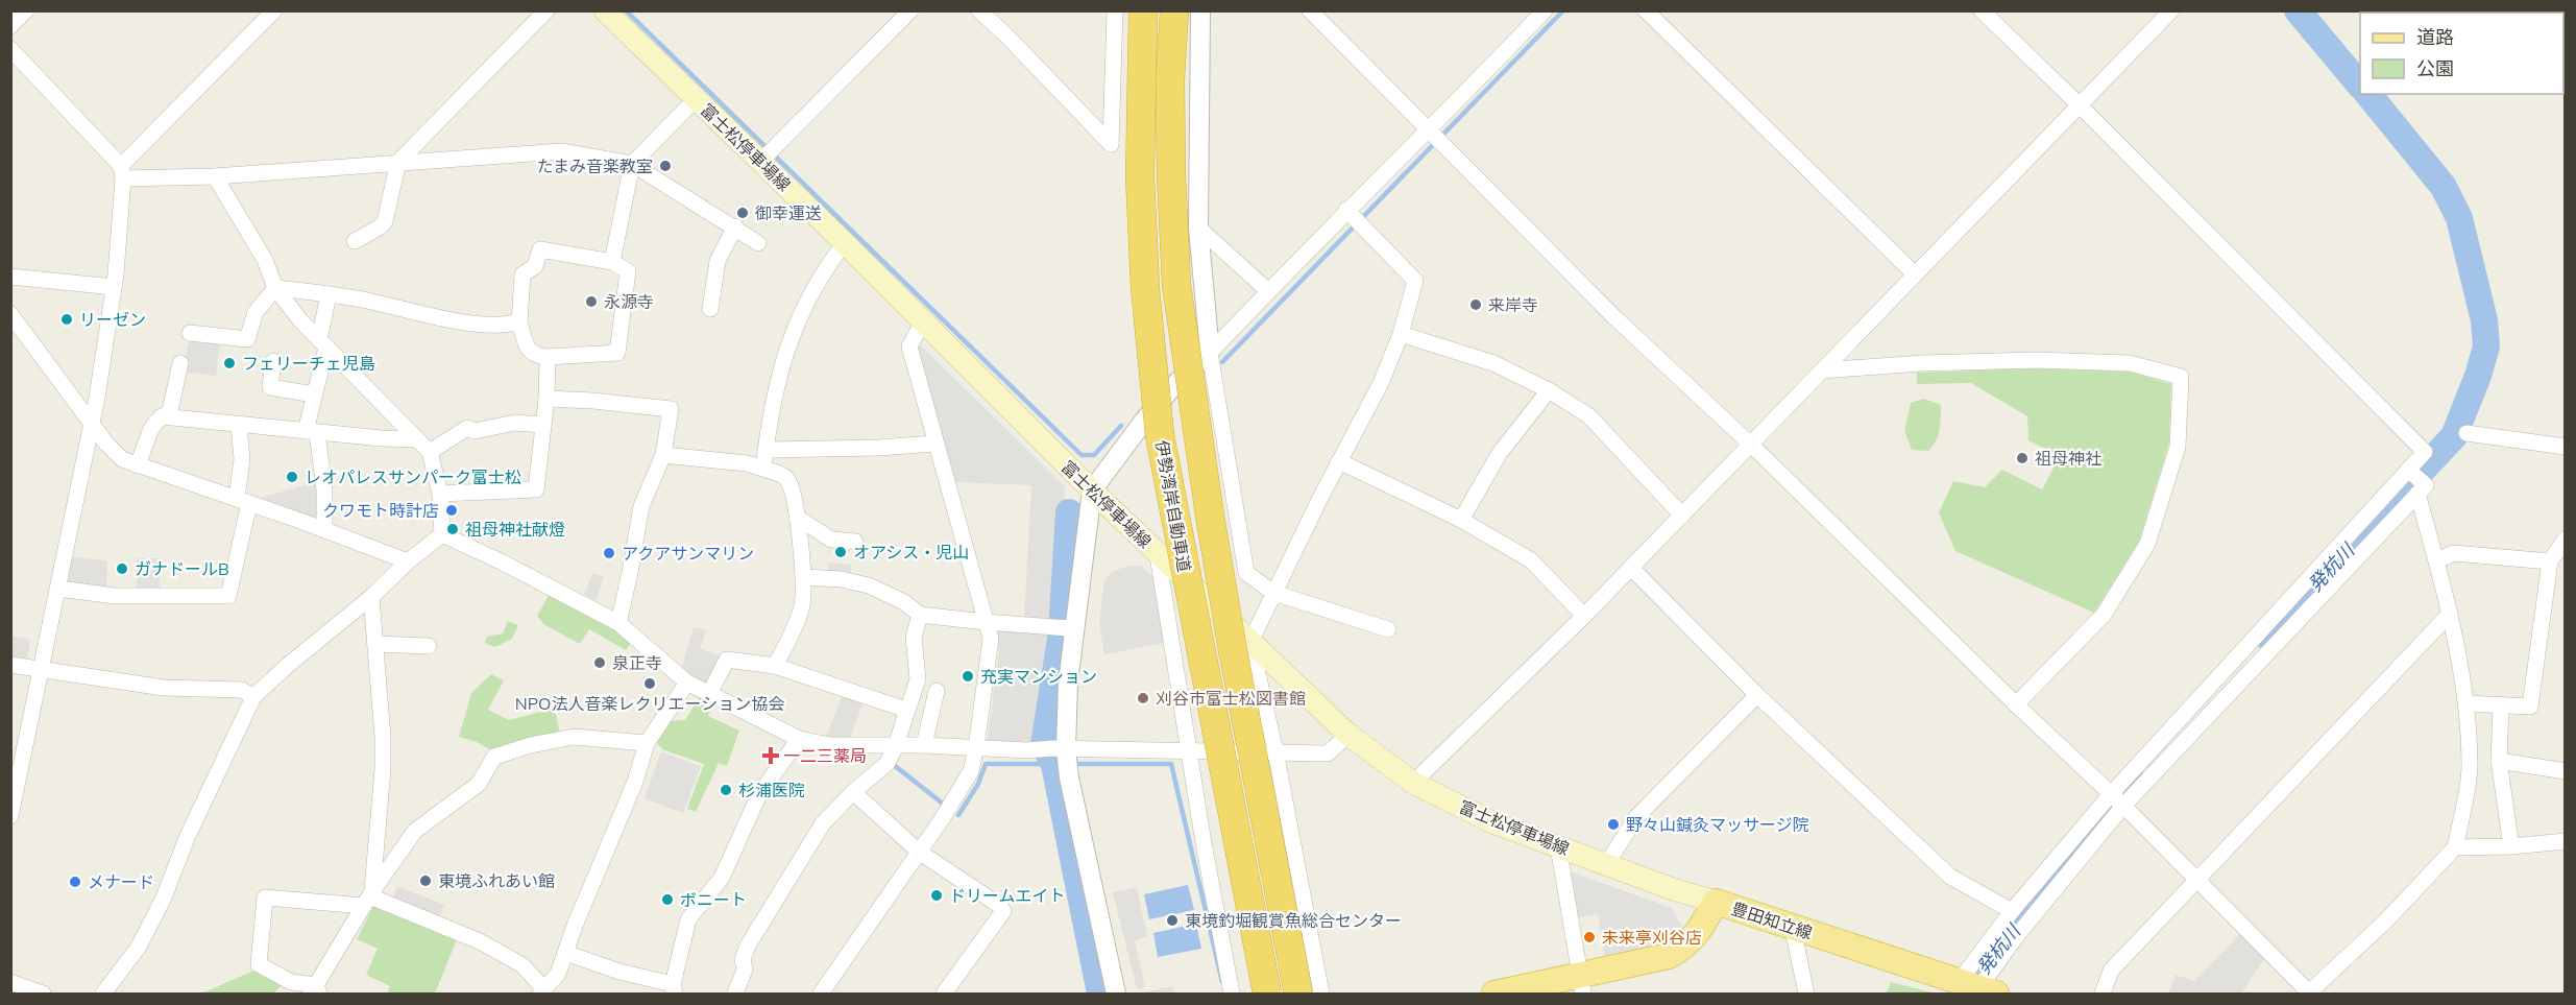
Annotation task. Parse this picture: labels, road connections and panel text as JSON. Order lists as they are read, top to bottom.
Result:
{
  "streets": {
    "highway": ["伊勢湾岸自動車道"],
    "main road": ["富士松停車場線", "豊田知立線"]
  },
  "crossings": [
    ["富士松停車場線", "豊田知立線"]
  ],
  "water": ["発杭川"],
  "places": {
    "other": [
      "たまみ音楽教室",
      "御幸運送",
      "永源寺",
      "来岸寺",
      "リーゼン",
      "フェリーチェ児島",
      "祖母神社",
      "レオパレスサンパーク富士松",
      "クワモト時計店",
      "祖母神社献燈",
      "オアシス・児山",
      "アクアサンマリン",
      "ガナドールB",
      "泉正寺",
      "充実マンション",
      "NPO法人音楽レクリエーション協会",
      "刈谷市富士松図書館",
      "杉浦医院",
      "野々山鍼灸マッサージ院",
      "東境ふれあい館",
      "メナード",
      "ドリームエイト",
      "ボニート",
      "東境釣堀観賞魚総合センター",
      "未来亭刈谷店"
    ],
    "health": ["一二三薬局"]
  },
  "legend": ["道路", "公園"]
}
